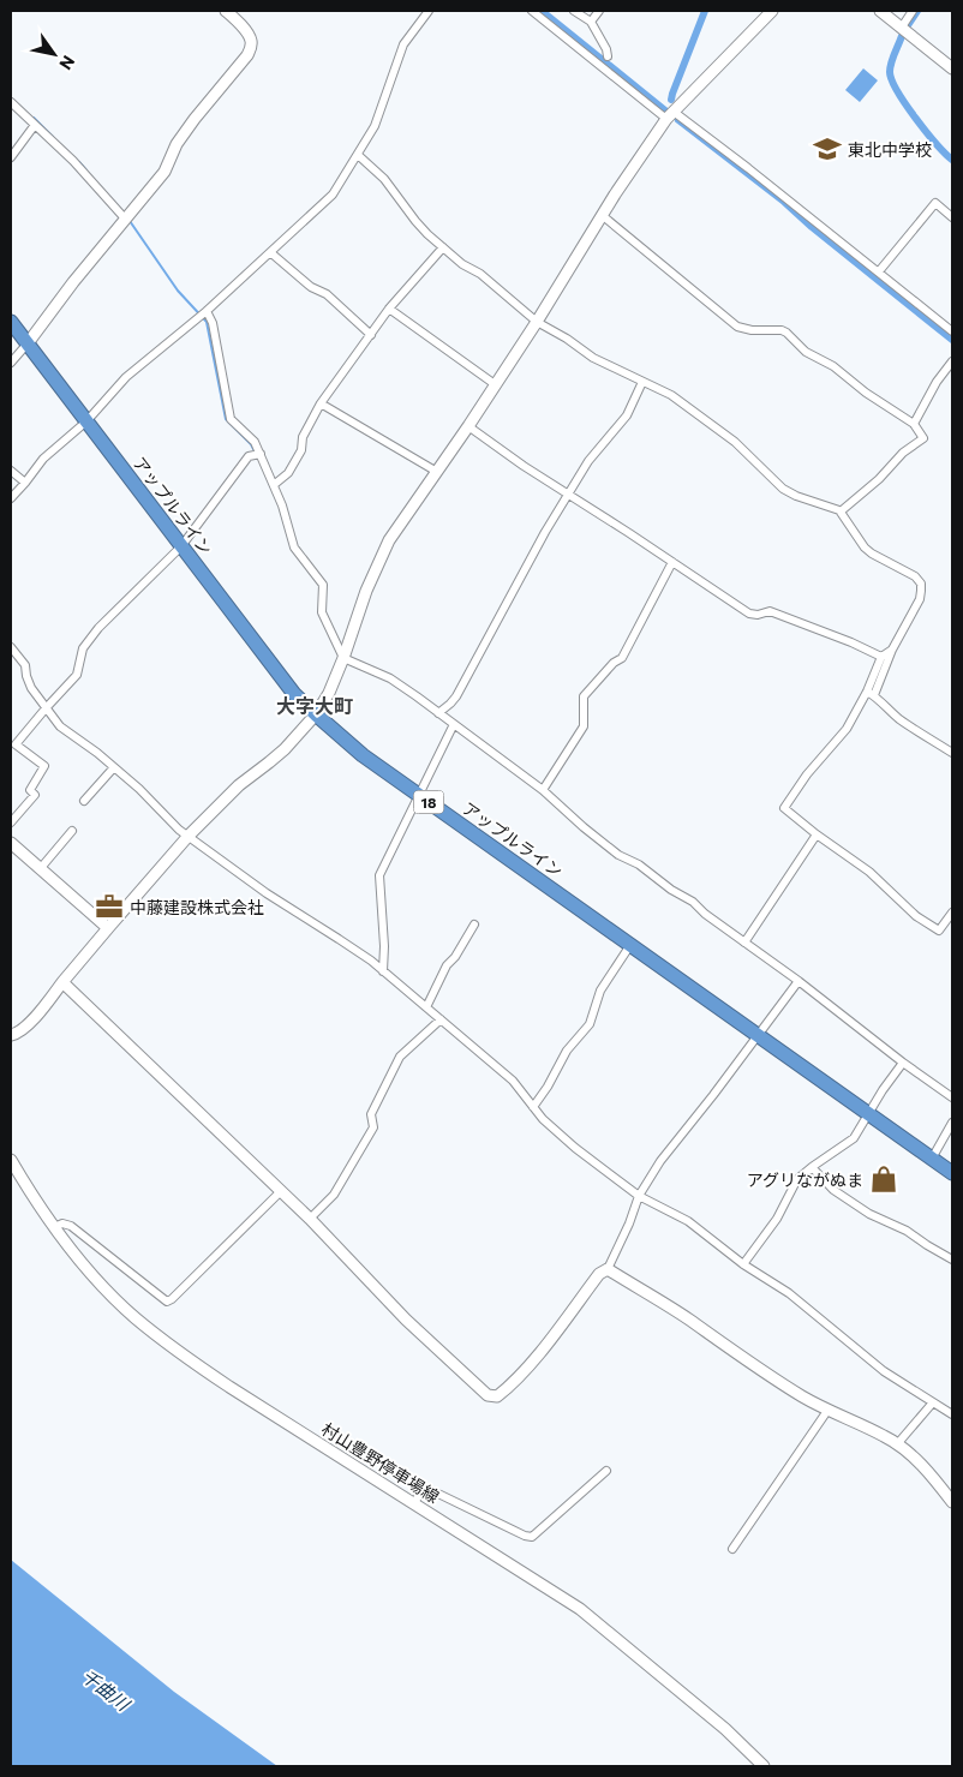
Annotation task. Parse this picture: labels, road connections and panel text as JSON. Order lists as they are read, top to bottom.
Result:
{
  "streets": {
    "highway": ["アップルライン", "18"],
    "street": ["村山豊野停車場線"]
  },
  "districts": ["大字大町"],
  "water": ["千曲川"],
  "places": {
    "school or university": ["東北中学校"],
    "office": ["中藤建設株式会社"],
    "shop": ["アグリながぬま"]
  },
  "north": "bottom right"
}
